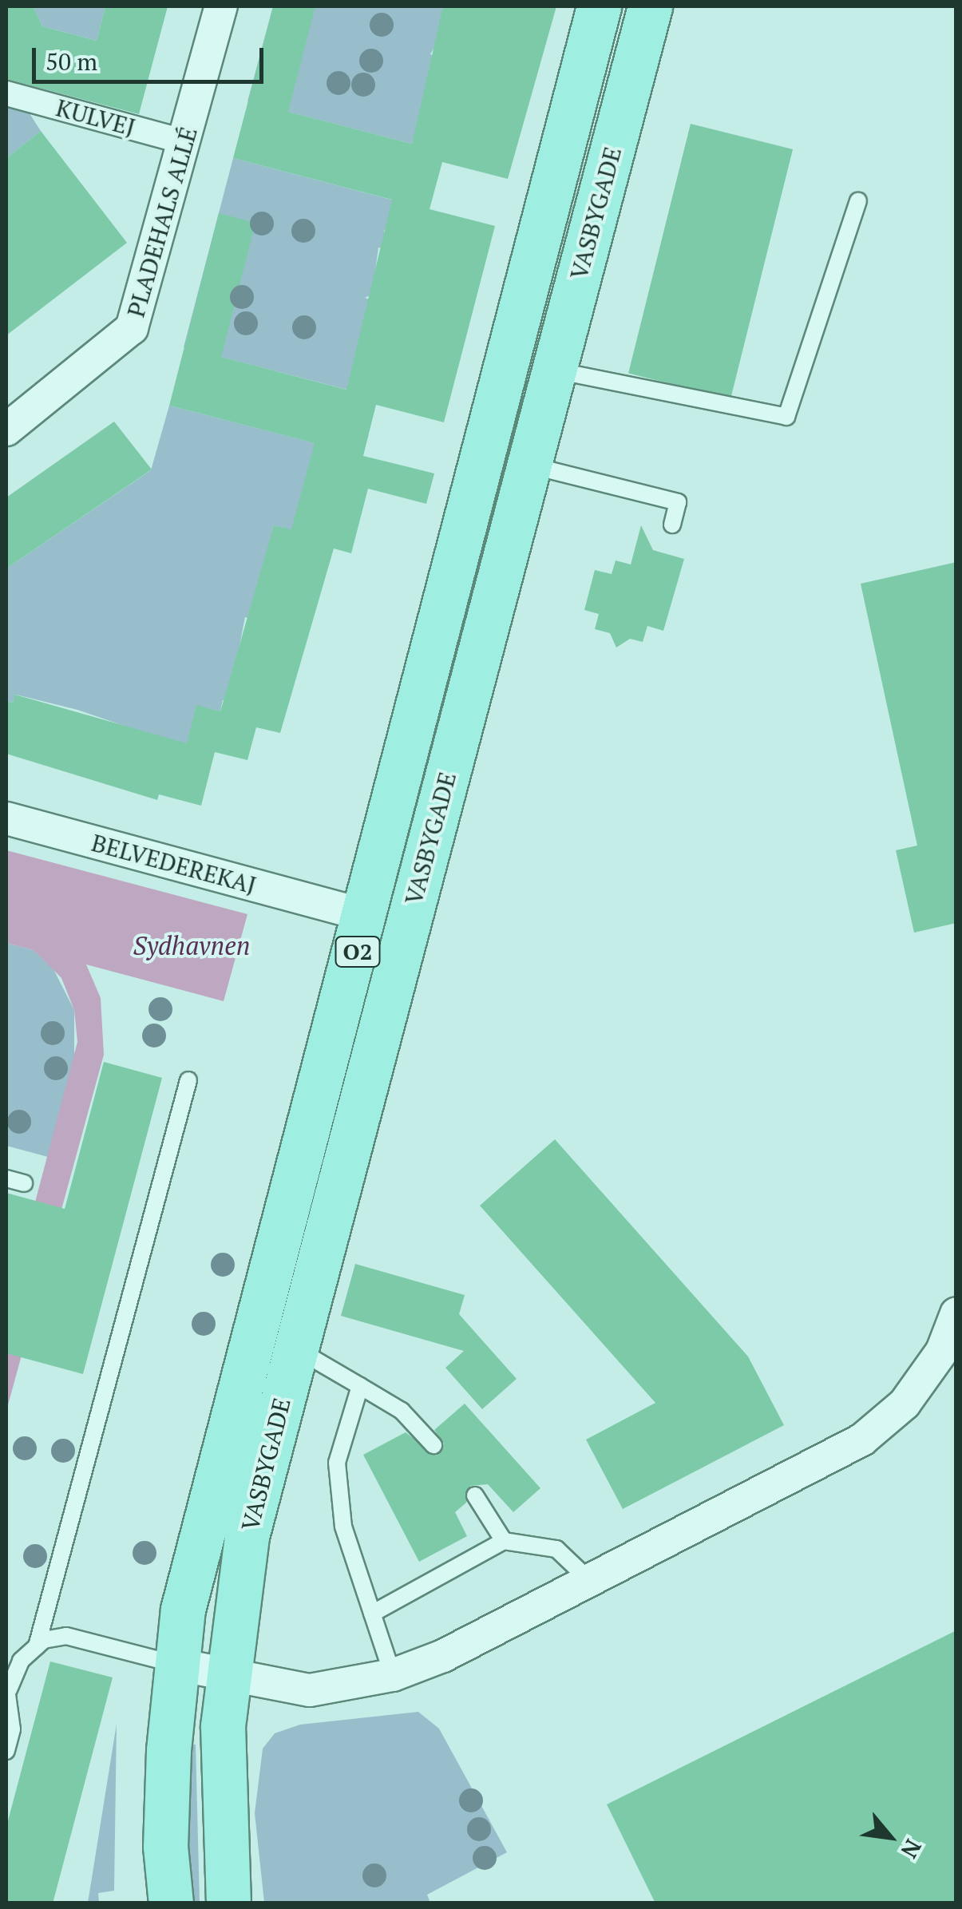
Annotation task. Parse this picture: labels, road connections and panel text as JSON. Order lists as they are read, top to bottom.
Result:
{
  "streets": {
    "main road": ["VASBYGADE", "O2"],
    "street": ["KULVEJ", "PLADEHALS ALLÉ", "BELVEDEREKAJ"]
  },
  "crossings": [
    ["KULVEJ", "PLADEHALS ALLÉ"],
    ["VASBYGADE", "BELVEDEREKAJ"]
  ],
  "water": ["Sydhavnen"],
  "scale_bar": "50 m",
  "north": "bottom right"
}
